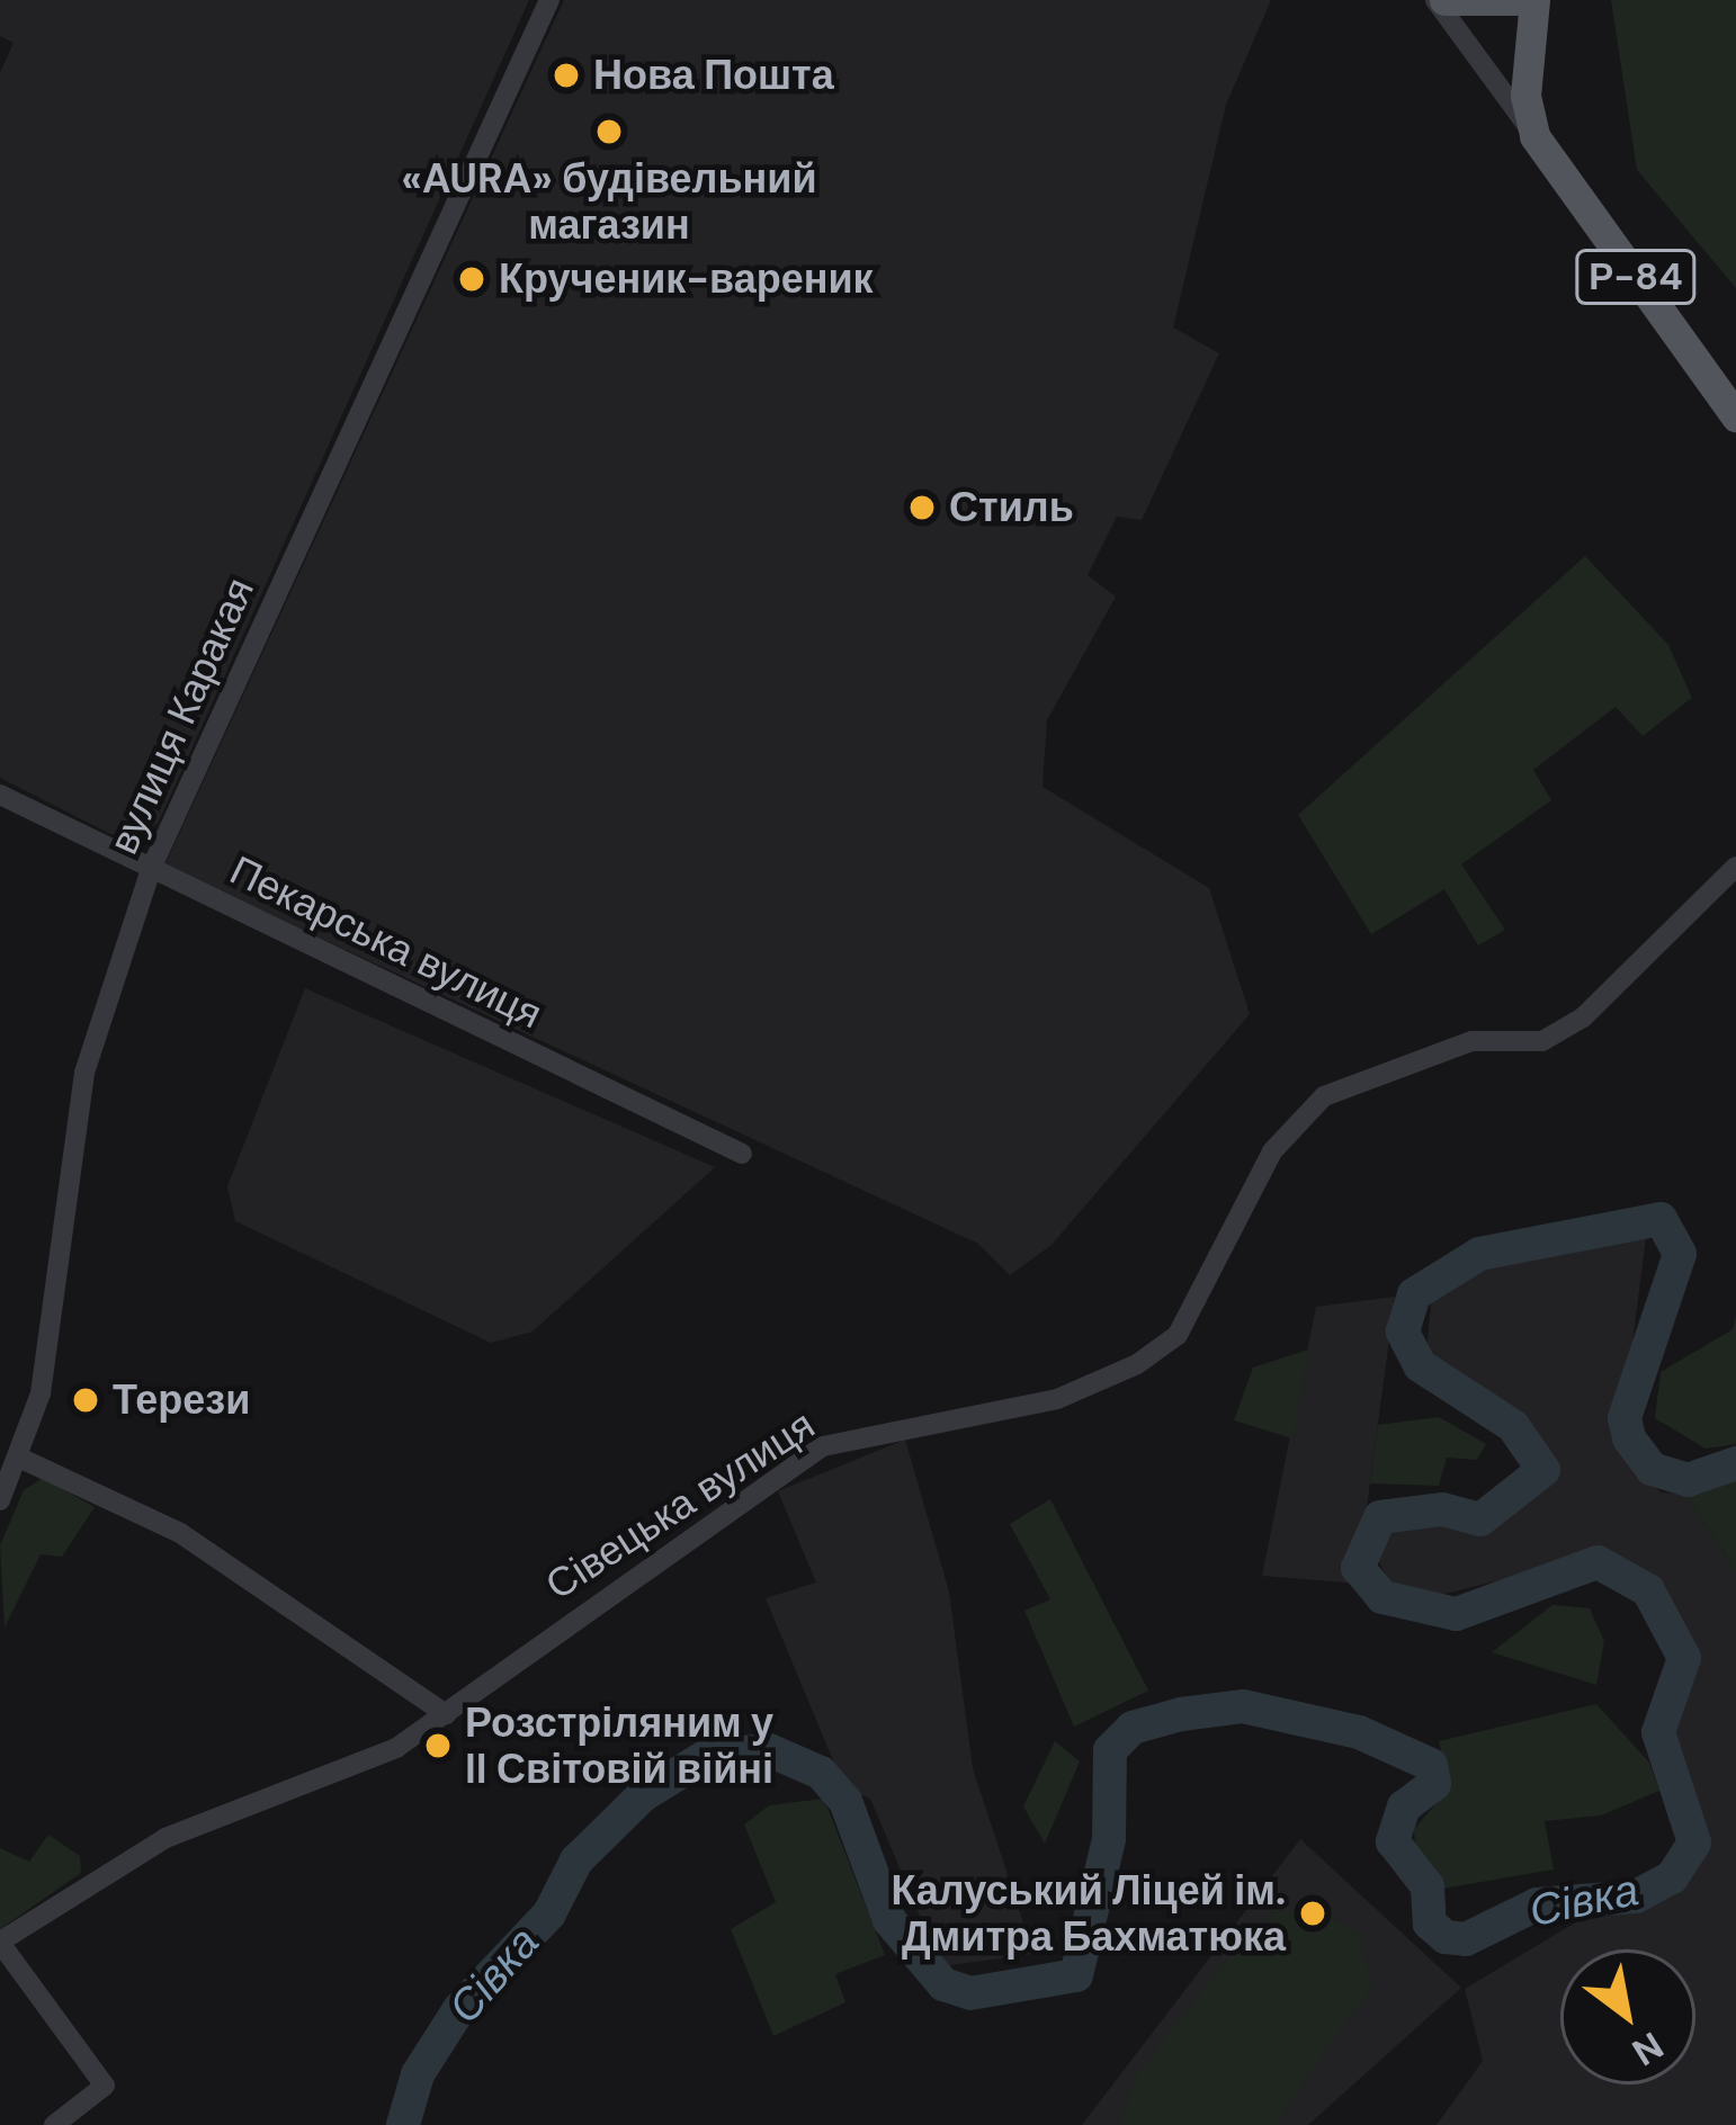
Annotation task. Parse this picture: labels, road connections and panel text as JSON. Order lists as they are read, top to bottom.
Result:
{
  "streets": {
    "main road": ["Р-84"],
    "street": ["вулиця Каракая", "Пекарська вулиця", "Сівецька вулиця"]
  },
  "crossings": [
    ["вулиця Каракая", "Пекарська вулиця"]
  ],
  "water": ["Сівка"],
  "places": [
    "Нова Пошта",
    "«AURA» будівельний магазин",
    "Крученик-вареник",
    "Стиль",
    "Терези",
    "Розстріляним у II Світовій війні",
    "Калуський Ліцей ім. Дмитра Бахматюка"
  ],
  "north": "bottom right"
}
